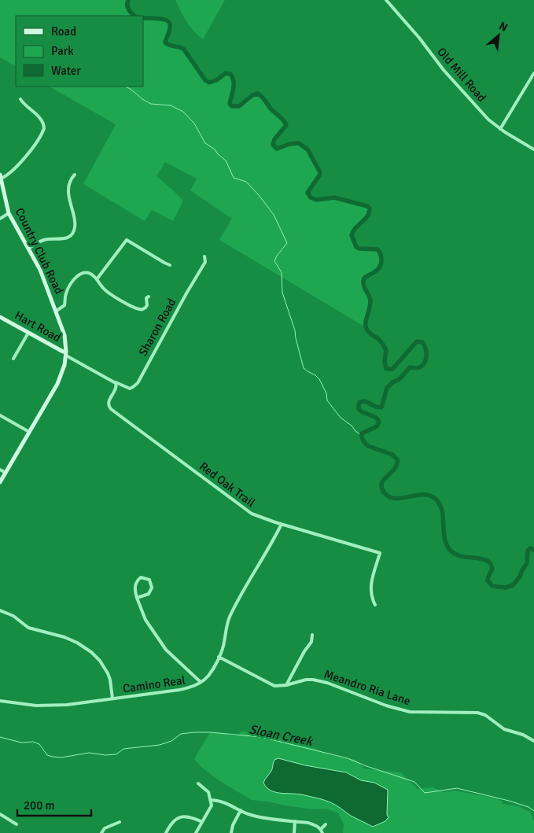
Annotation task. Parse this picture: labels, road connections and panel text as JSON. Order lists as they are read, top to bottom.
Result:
{
  "streets": {
    "main road": ["Country Club Road", "Hart Road"],
    "street": [
      "Old Mill Road",
      "Sharon Road",
      "Red Oak Trail",
      "Camino Real",
      "Meandro Ria Lane"
    ]
  },
  "crossings": [
    ["Country Club Road", "Hart Road"],
    ["Sharon Road", "Red Oak Trail"],
    ["Red Oak Trail", "Camino Real"],
    ["Camino Real", "Meandro Ria Lane"]
  ],
  "water": ["Sloan Creek"],
  "legend": ["Road", "Park", "Water"],
  "scale_bar": "200 m",
  "north": "top right"
}
